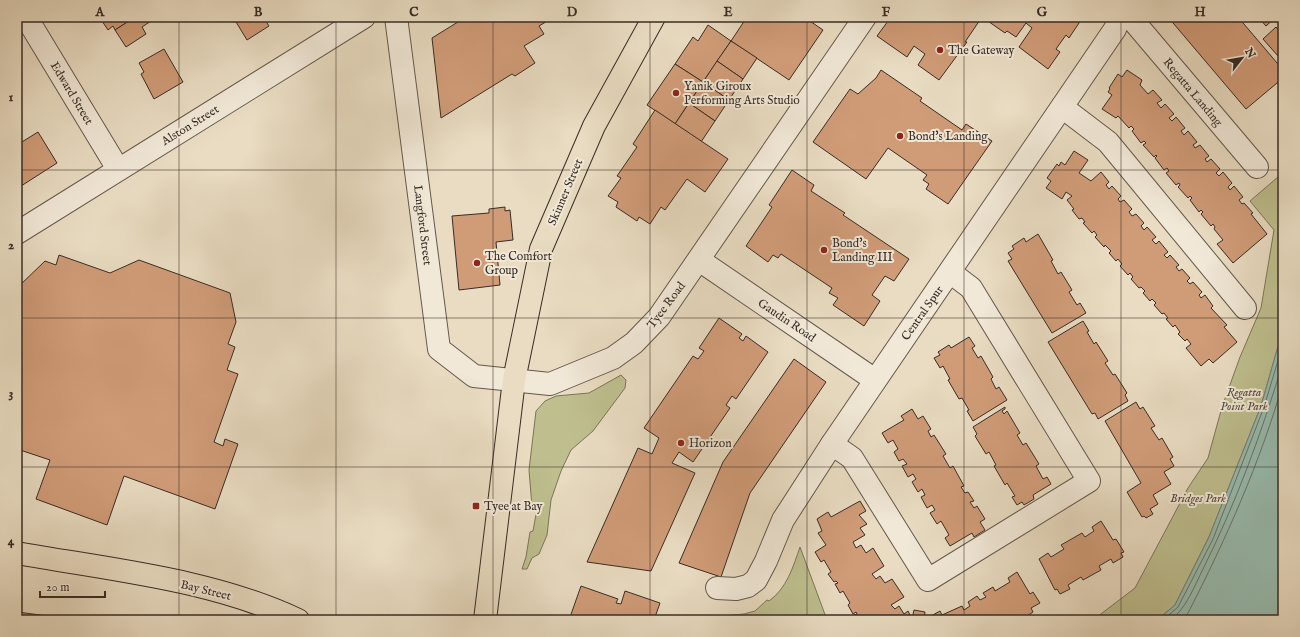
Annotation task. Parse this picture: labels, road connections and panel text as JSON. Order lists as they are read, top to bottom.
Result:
{
  "streets": {
    "main road": ["Skinner Street", "Bay Street"],
    "street": [
      "Regatta Landing",
      "Edward Street",
      "Alston Street",
      "Langford Street",
      "Tyee Road",
      "Central Spur",
      "Gaudin Road"
    ]
  },
  "crossings": [
    ["Edward Street", "Alston Street"],
    ["Skinner Street", "Langford Street"],
    ["Skinner Street", "Tyee Road"],
    ["Langford Street", "Tyee Road"],
    ["Tyee Road", "Gaudin Road"],
    ["Central Spur", "Gaudin Road"]
  ],
  "parks": ["Regatta Point Park", "Bridges Park"],
  "places": {
    "other": [
      "The Gateway",
      "Yanik Giroux Performing Arts Studio",
      "Bond's Landing",
      "Bond's Landing III",
      "The Comfort Group",
      "Horizon"
    ],
    "transit": ["Tyee at Bay"]
  },
  "scale_bar": "20 m",
  "north": "top right",
  "grid": {
    "columns": [
      "A",
      "B",
      "C",
      "D",
      "E",
      "F",
      "G",
      "H"
    ],
    "rows": [
      "1",
      "2",
      "3",
      "4"
    ]
  }
}
